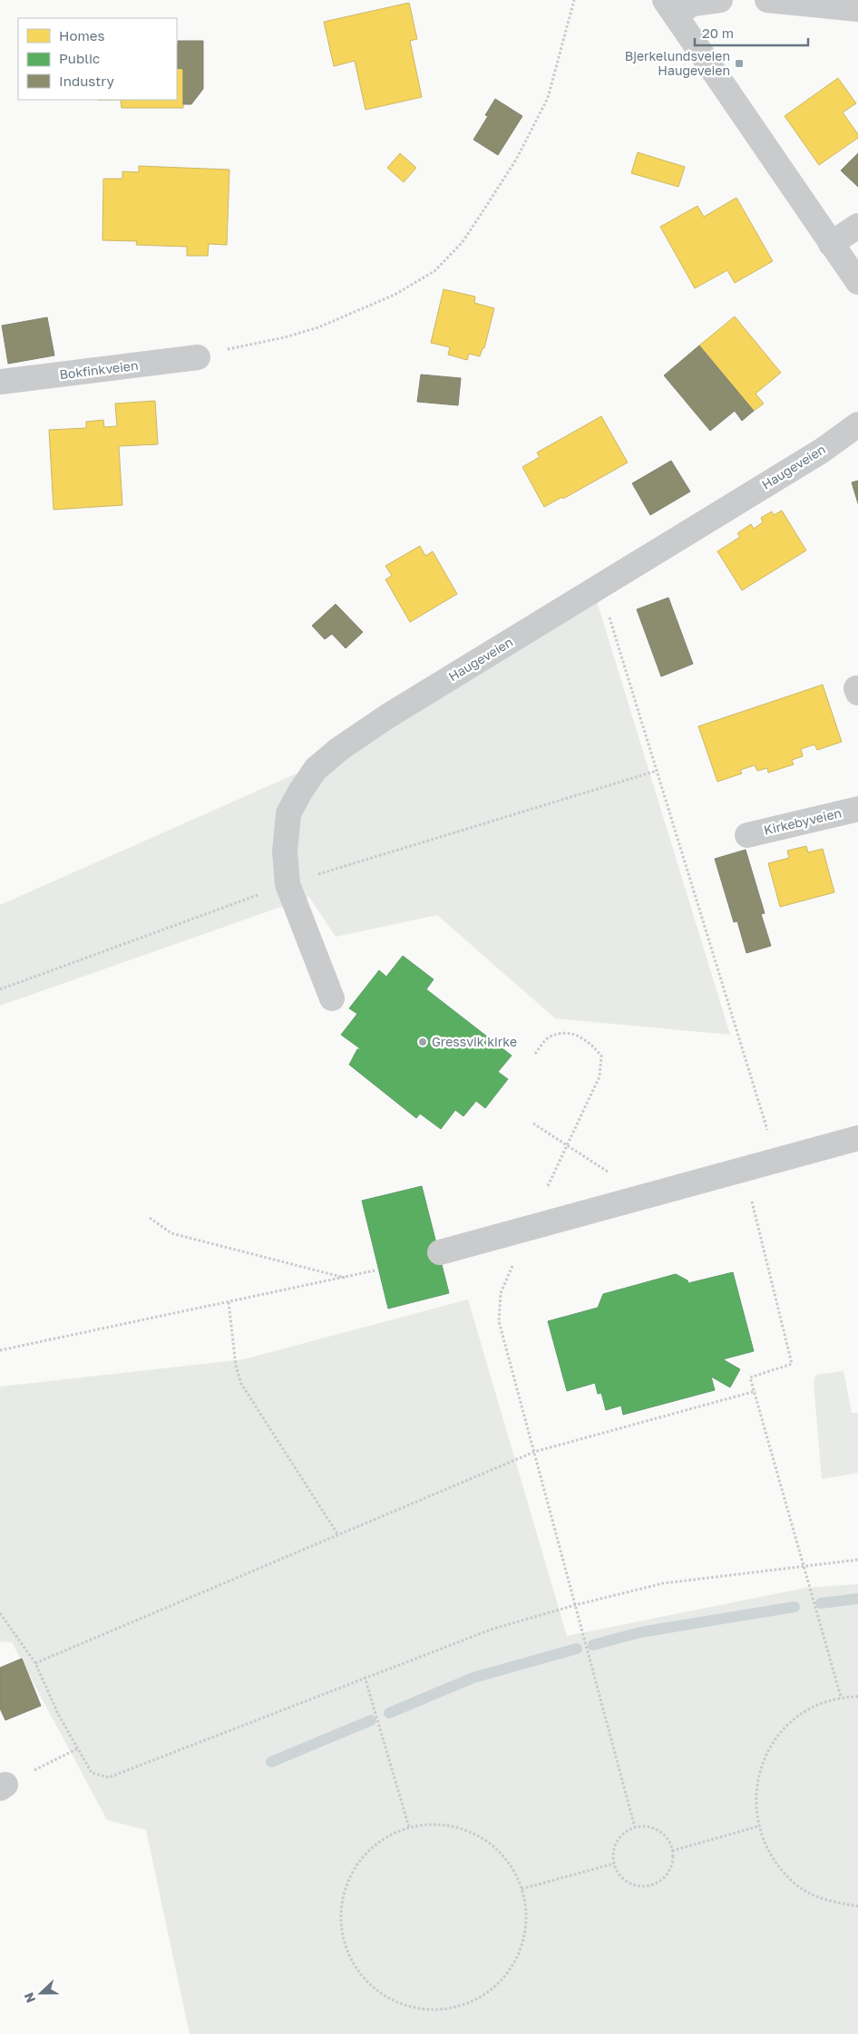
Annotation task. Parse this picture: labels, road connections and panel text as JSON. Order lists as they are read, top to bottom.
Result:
{
  "streets": {
    "street": ["Bokfinkveien", "Haugeveien", "Kirkebyveien"]
  },
  "places": {
    "transit": ["Bjerkelundsveien Haugeveien"],
    "other": ["Gressvik kirke"]
  },
  "legend": ["Homes", "Public", "Industry"],
  "scale_bar": "20 m",
  "north": "left"
}
